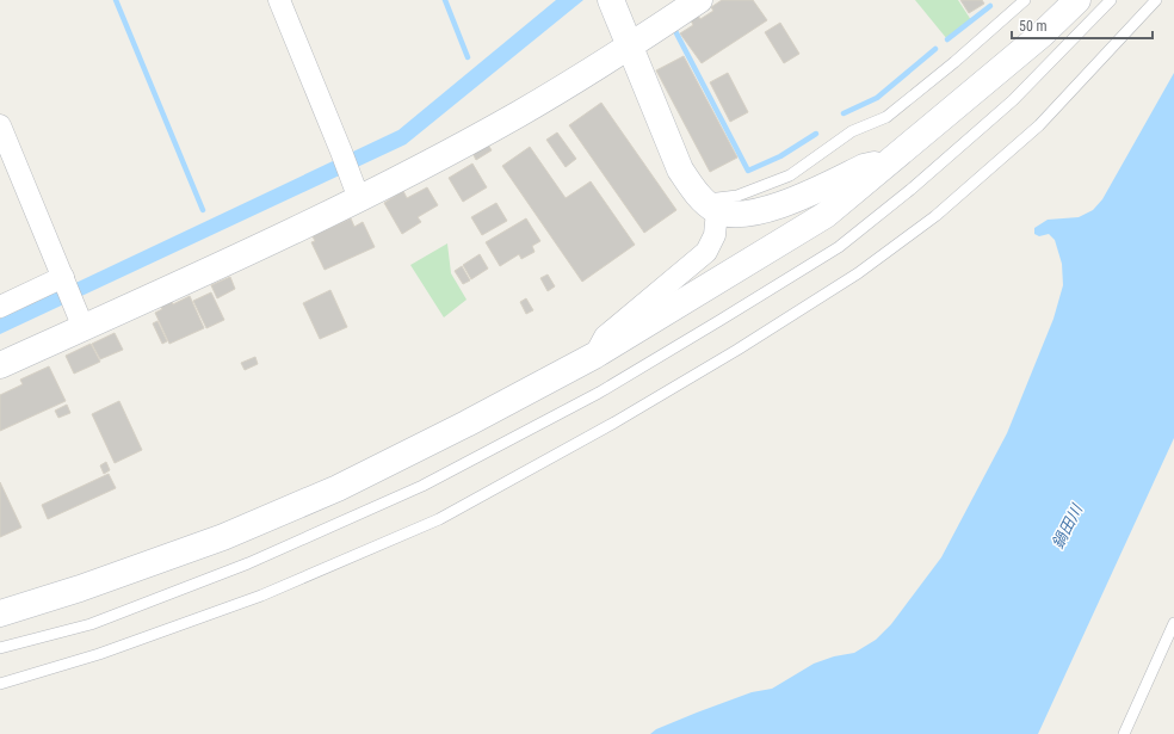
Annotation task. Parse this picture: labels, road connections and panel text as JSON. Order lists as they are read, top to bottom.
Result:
{
  "water": ["鍋田川"],
  "scale_bar": "50 m"
}
